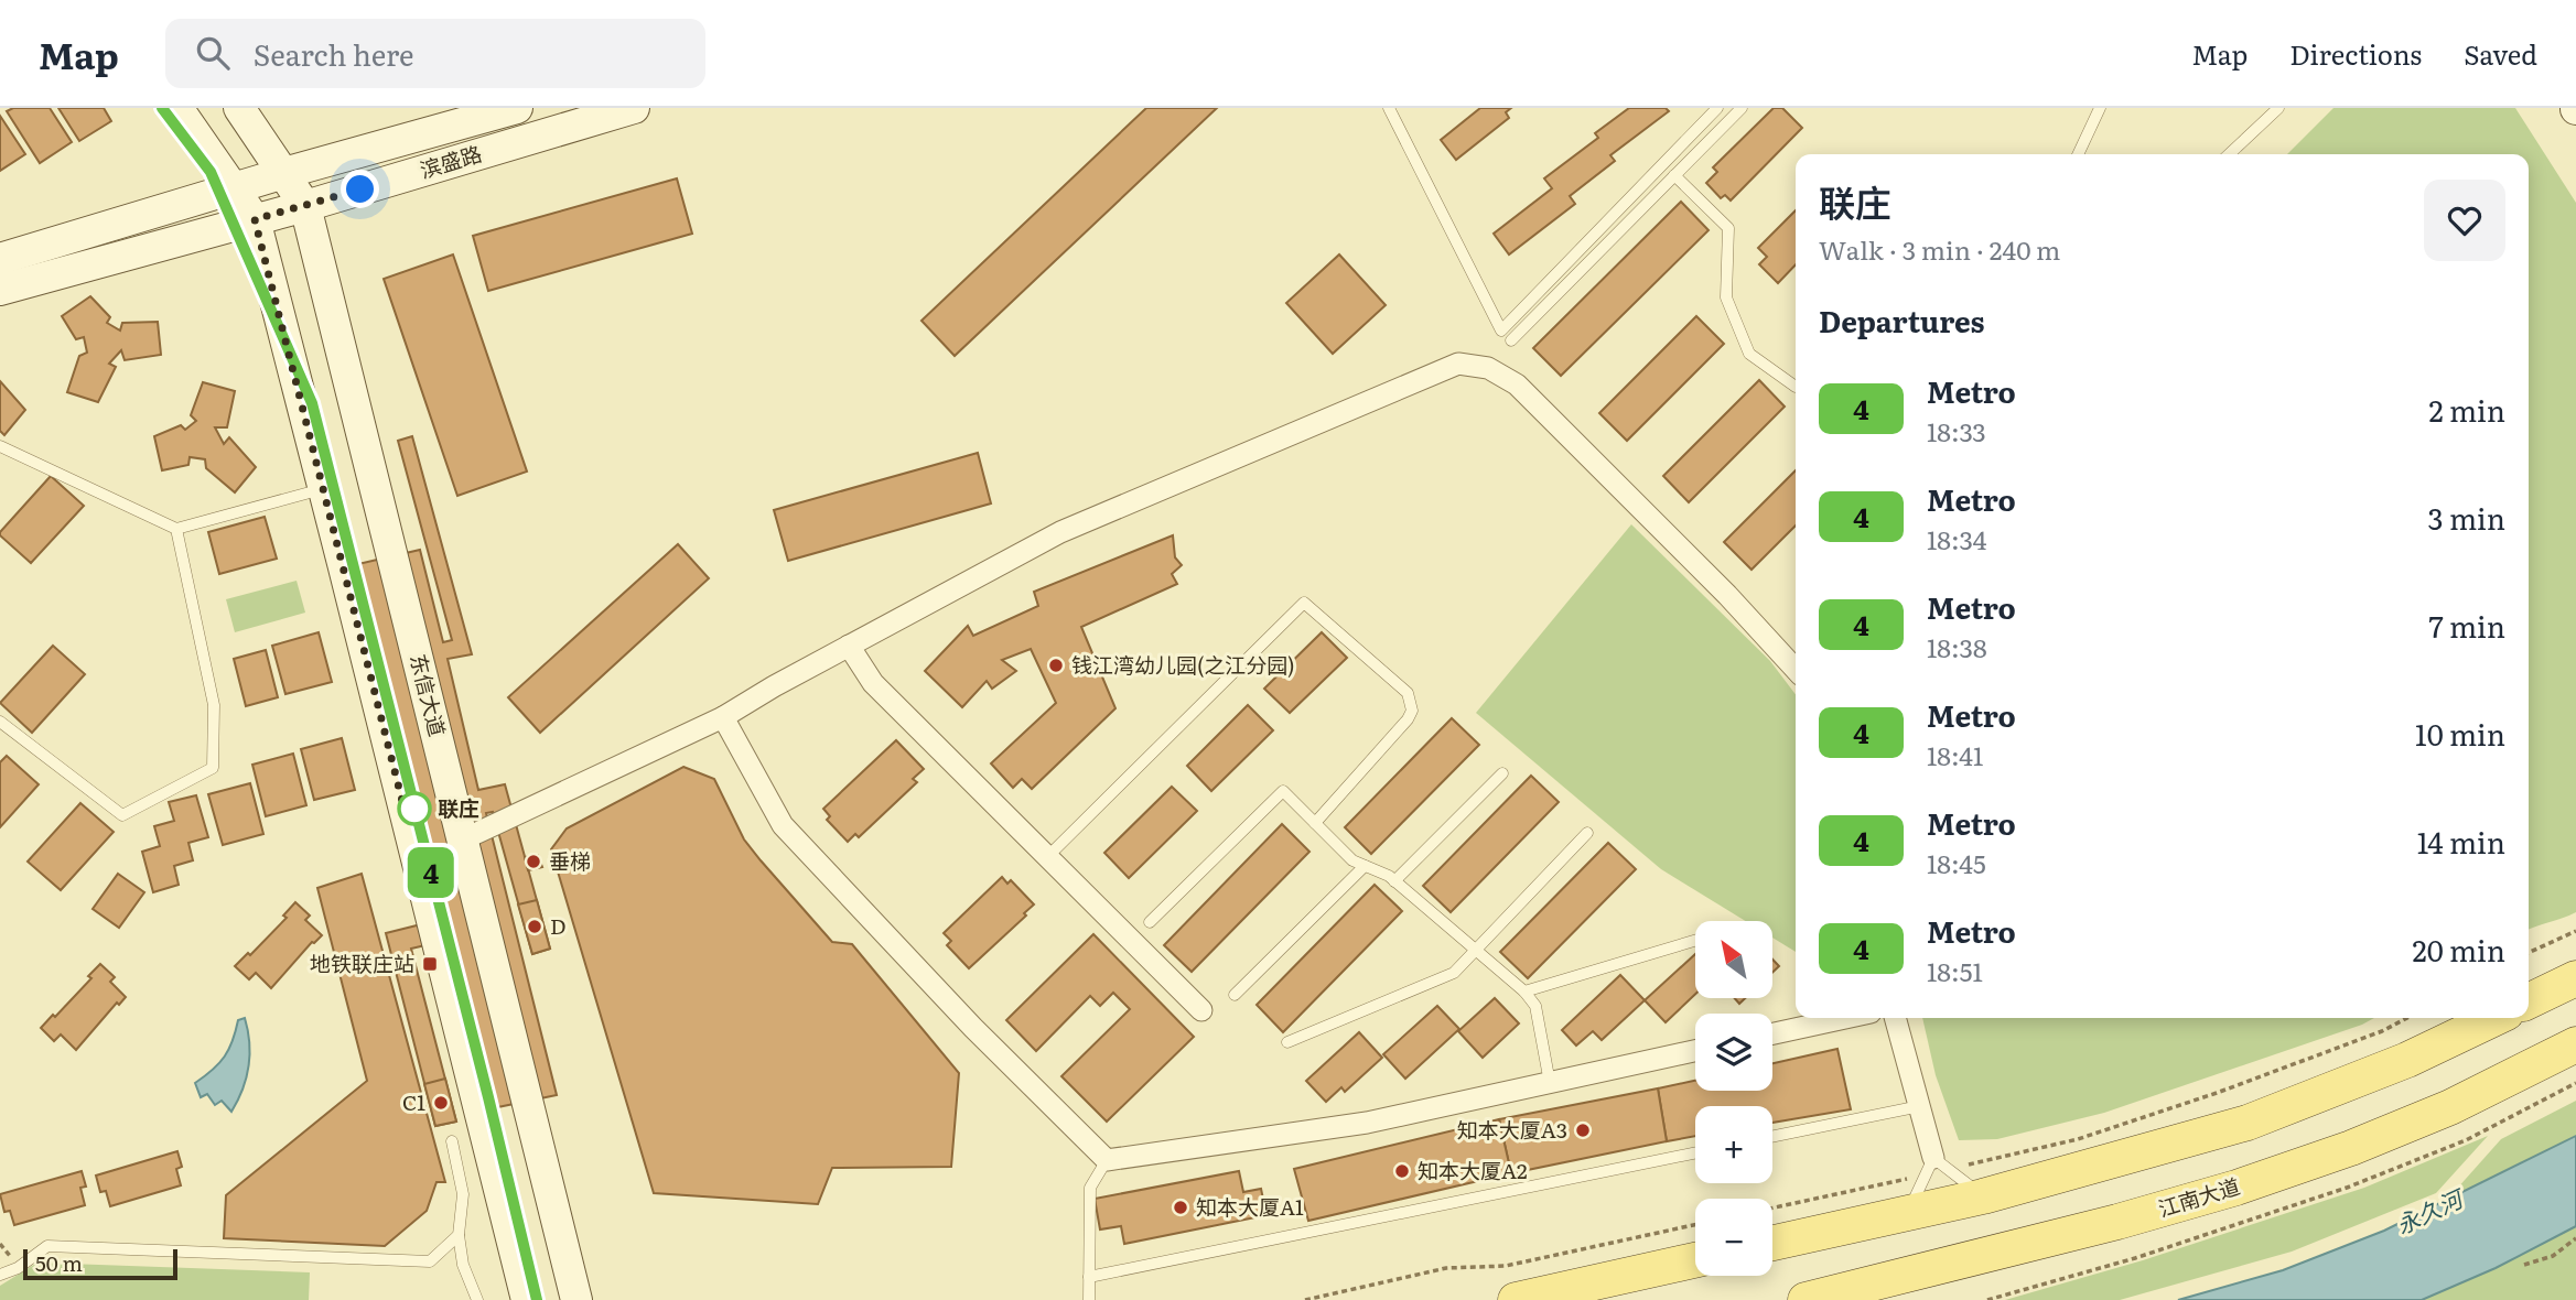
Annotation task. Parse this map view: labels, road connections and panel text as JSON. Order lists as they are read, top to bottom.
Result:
{
  "streets": {
    "main road": ["滨盛路", "东信大道", "江南大道"]
  },
  "crossings": [
    ["滨盛路", "东信大道"]
  ],
  "water": ["永久河"],
  "places": {
    "other": [
      "钱江湾幼儿园(之江分园)",
      "联庄",
      "垂梯",
      "D",
      "C1",
      "知本大厦A3",
      "知本大厦A2",
      "知本大厦A1"
    ],
    "transit": ["地铁联庄站"]
  },
  "lines": ["metro line 4"],
  "scale_bar": "50 m",
  "north": "top left",
  "page": {
    "header": "Map",
    "search": "Search here",
    "nav": ["Map", "Directions", "Saved"],
    "on_map": "4",
    "heading": [
      ["联庄", "Walk · 3 min · 240 m"],
      "Departures"
    ],
    "list": [
      {
        "mark": "4",
        "name": "Metro",
        "note": "18:33",
        "value": "2 min"
      },
      {
        "mark": "4",
        "name": "Metro",
        "note": "18:34",
        "value": "3 min"
      },
      {
        "mark": "4",
        "name": "Metro",
        "note": "18:38",
        "value": "7 min"
      },
      {
        "mark": "4",
        "name": "Metro",
        "note": "18:41",
        "value": "10 min"
      },
      {
        "mark": "4",
        "name": "Metro",
        "note": "18:45",
        "value": "14 min"
      },
      {
        "mark": "4",
        "name": "Metro",
        "note": "18:51",
        "value": "20 min"
      }
    ],
    "map_buttons": ["+", "−"],
    "scale": "50 m"
  }
}
